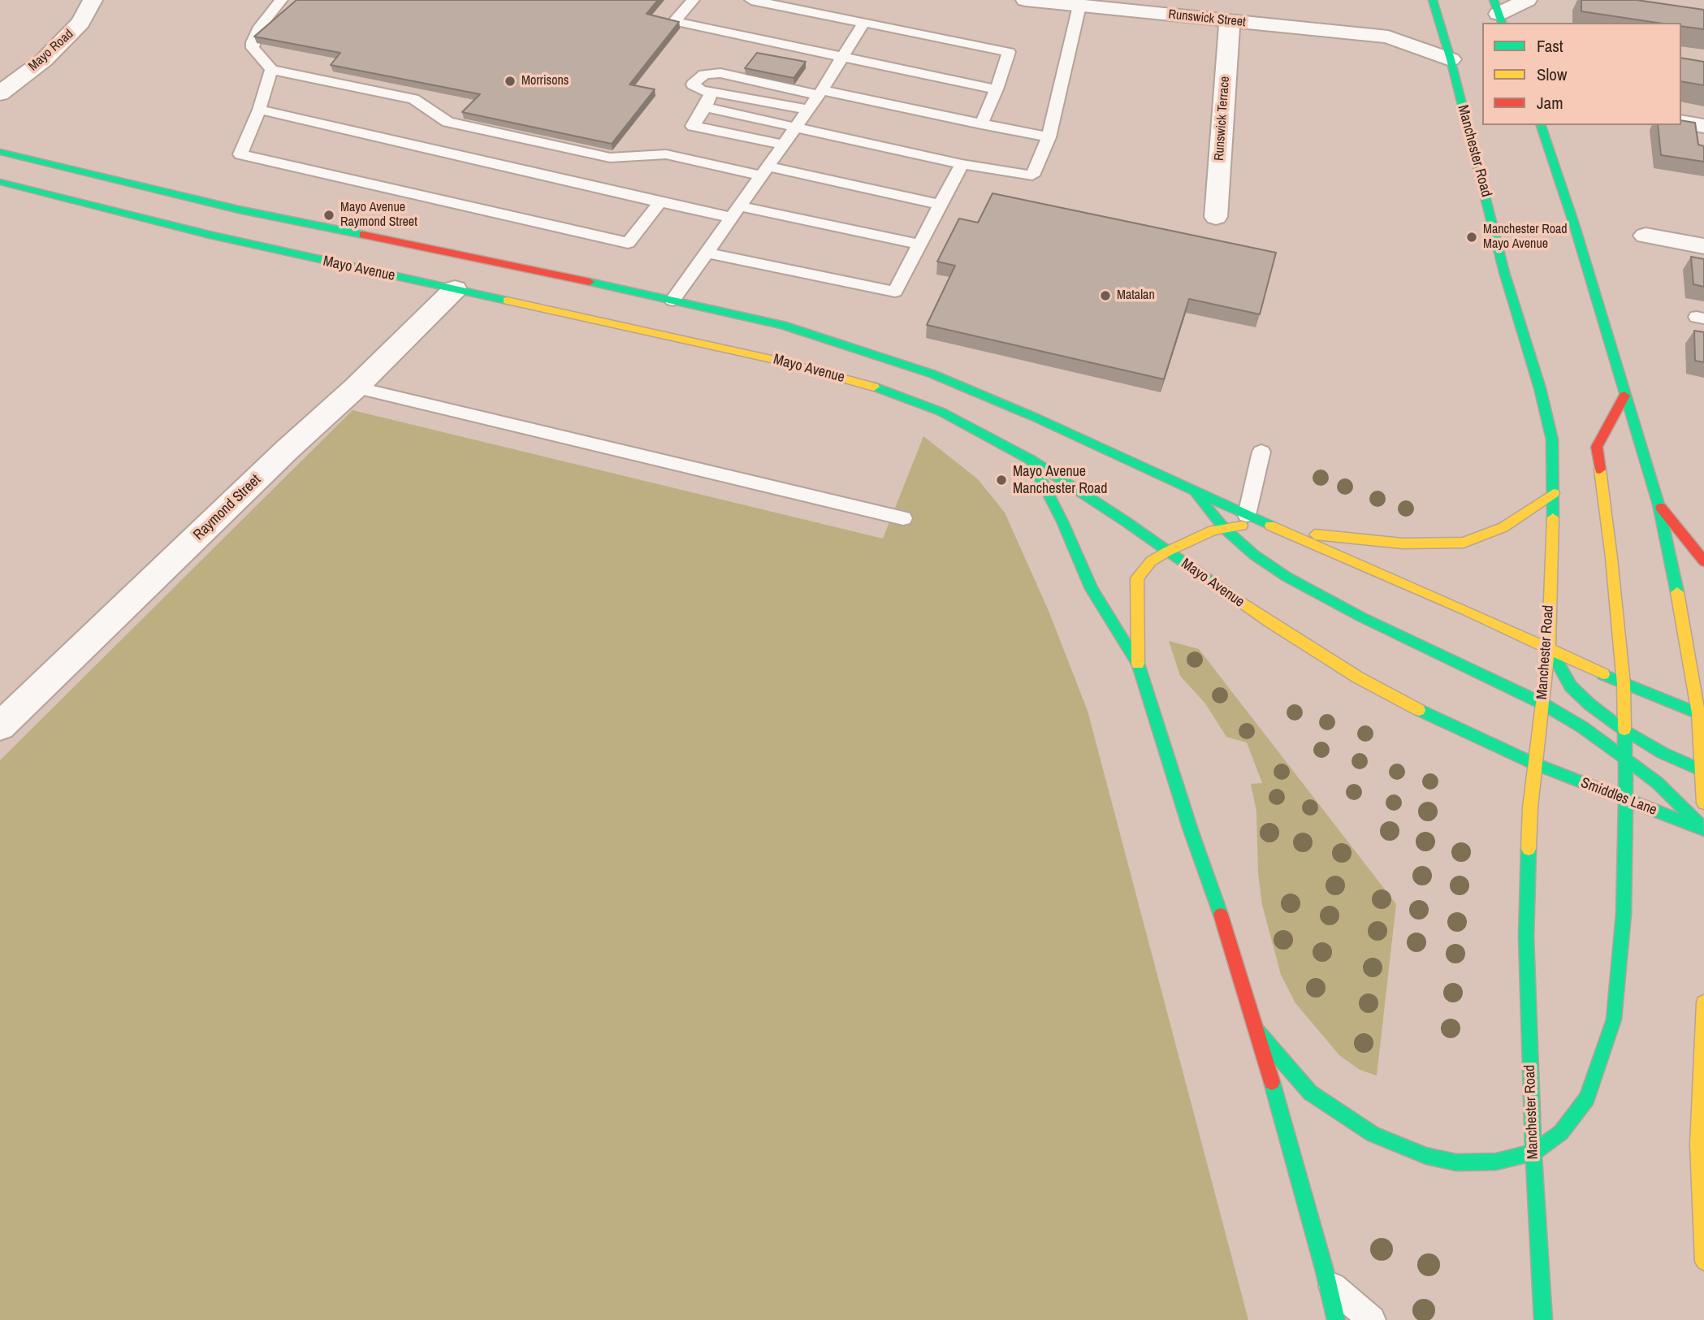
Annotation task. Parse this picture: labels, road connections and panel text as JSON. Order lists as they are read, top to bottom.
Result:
{
  "streets": {
    "main road": ["Manchester Road", "Mayo Avenue", "Smiddles Lane"],
    "street": [
      "Runswick Street",
      "Mayo Road",
      "Runswick Terrace",
      "Raymond Street"
    ]
  },
  "crossings": [
    ["Runswick Street", "Runswick Terrace"],
    ["Runswick Street", "Manchester Road"],
    ["Manchester Road", "Mayo Avenue"],
    ["Manchester Road", "Smiddles Lane"],
    ["Mayo Avenue", "Raymond Street"],
    ["Mayo Avenue", "Smiddles Lane"]
  ],
  "places": [
    "Morrisons",
    "Mayo Avenue Raymond Street",
    "Manchester Road Mayo Avenue",
    "Matalan",
    "Mayo Avenue Manchester Road"
  ],
  "legend": ["Fast", "Slow", "Jam"]
}
